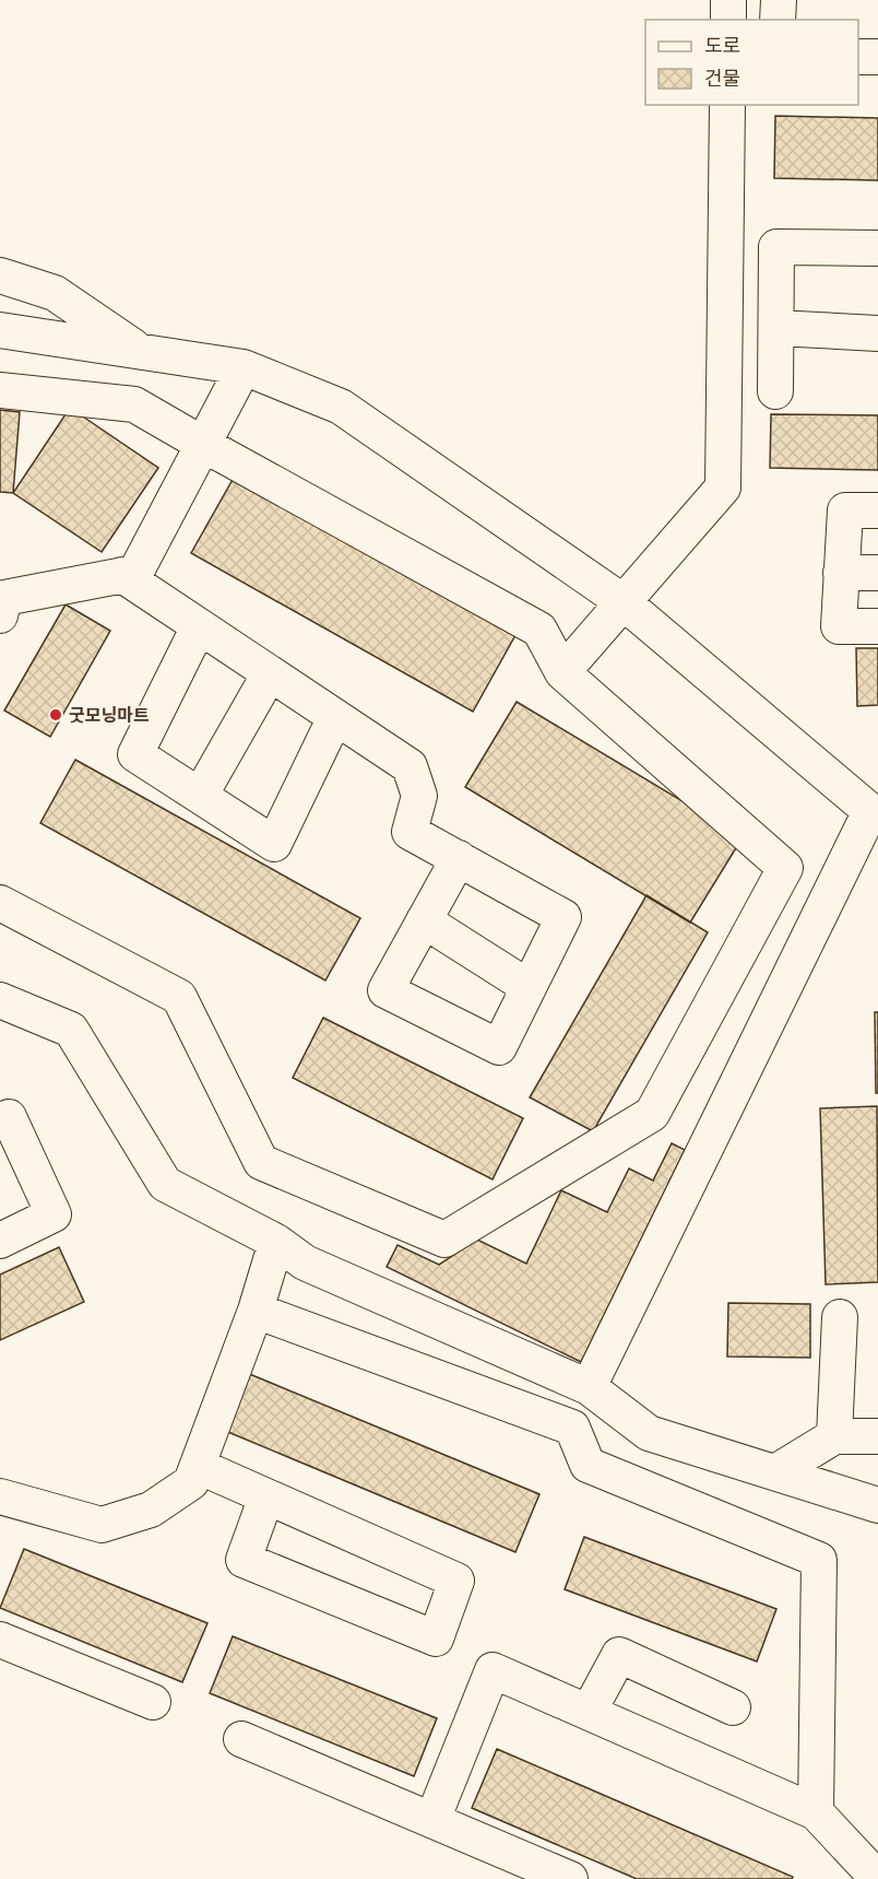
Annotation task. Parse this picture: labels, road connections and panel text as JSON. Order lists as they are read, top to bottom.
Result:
{
  "places": ["굿모닝마트"],
  "legend": ["도로", "건물"]
}
